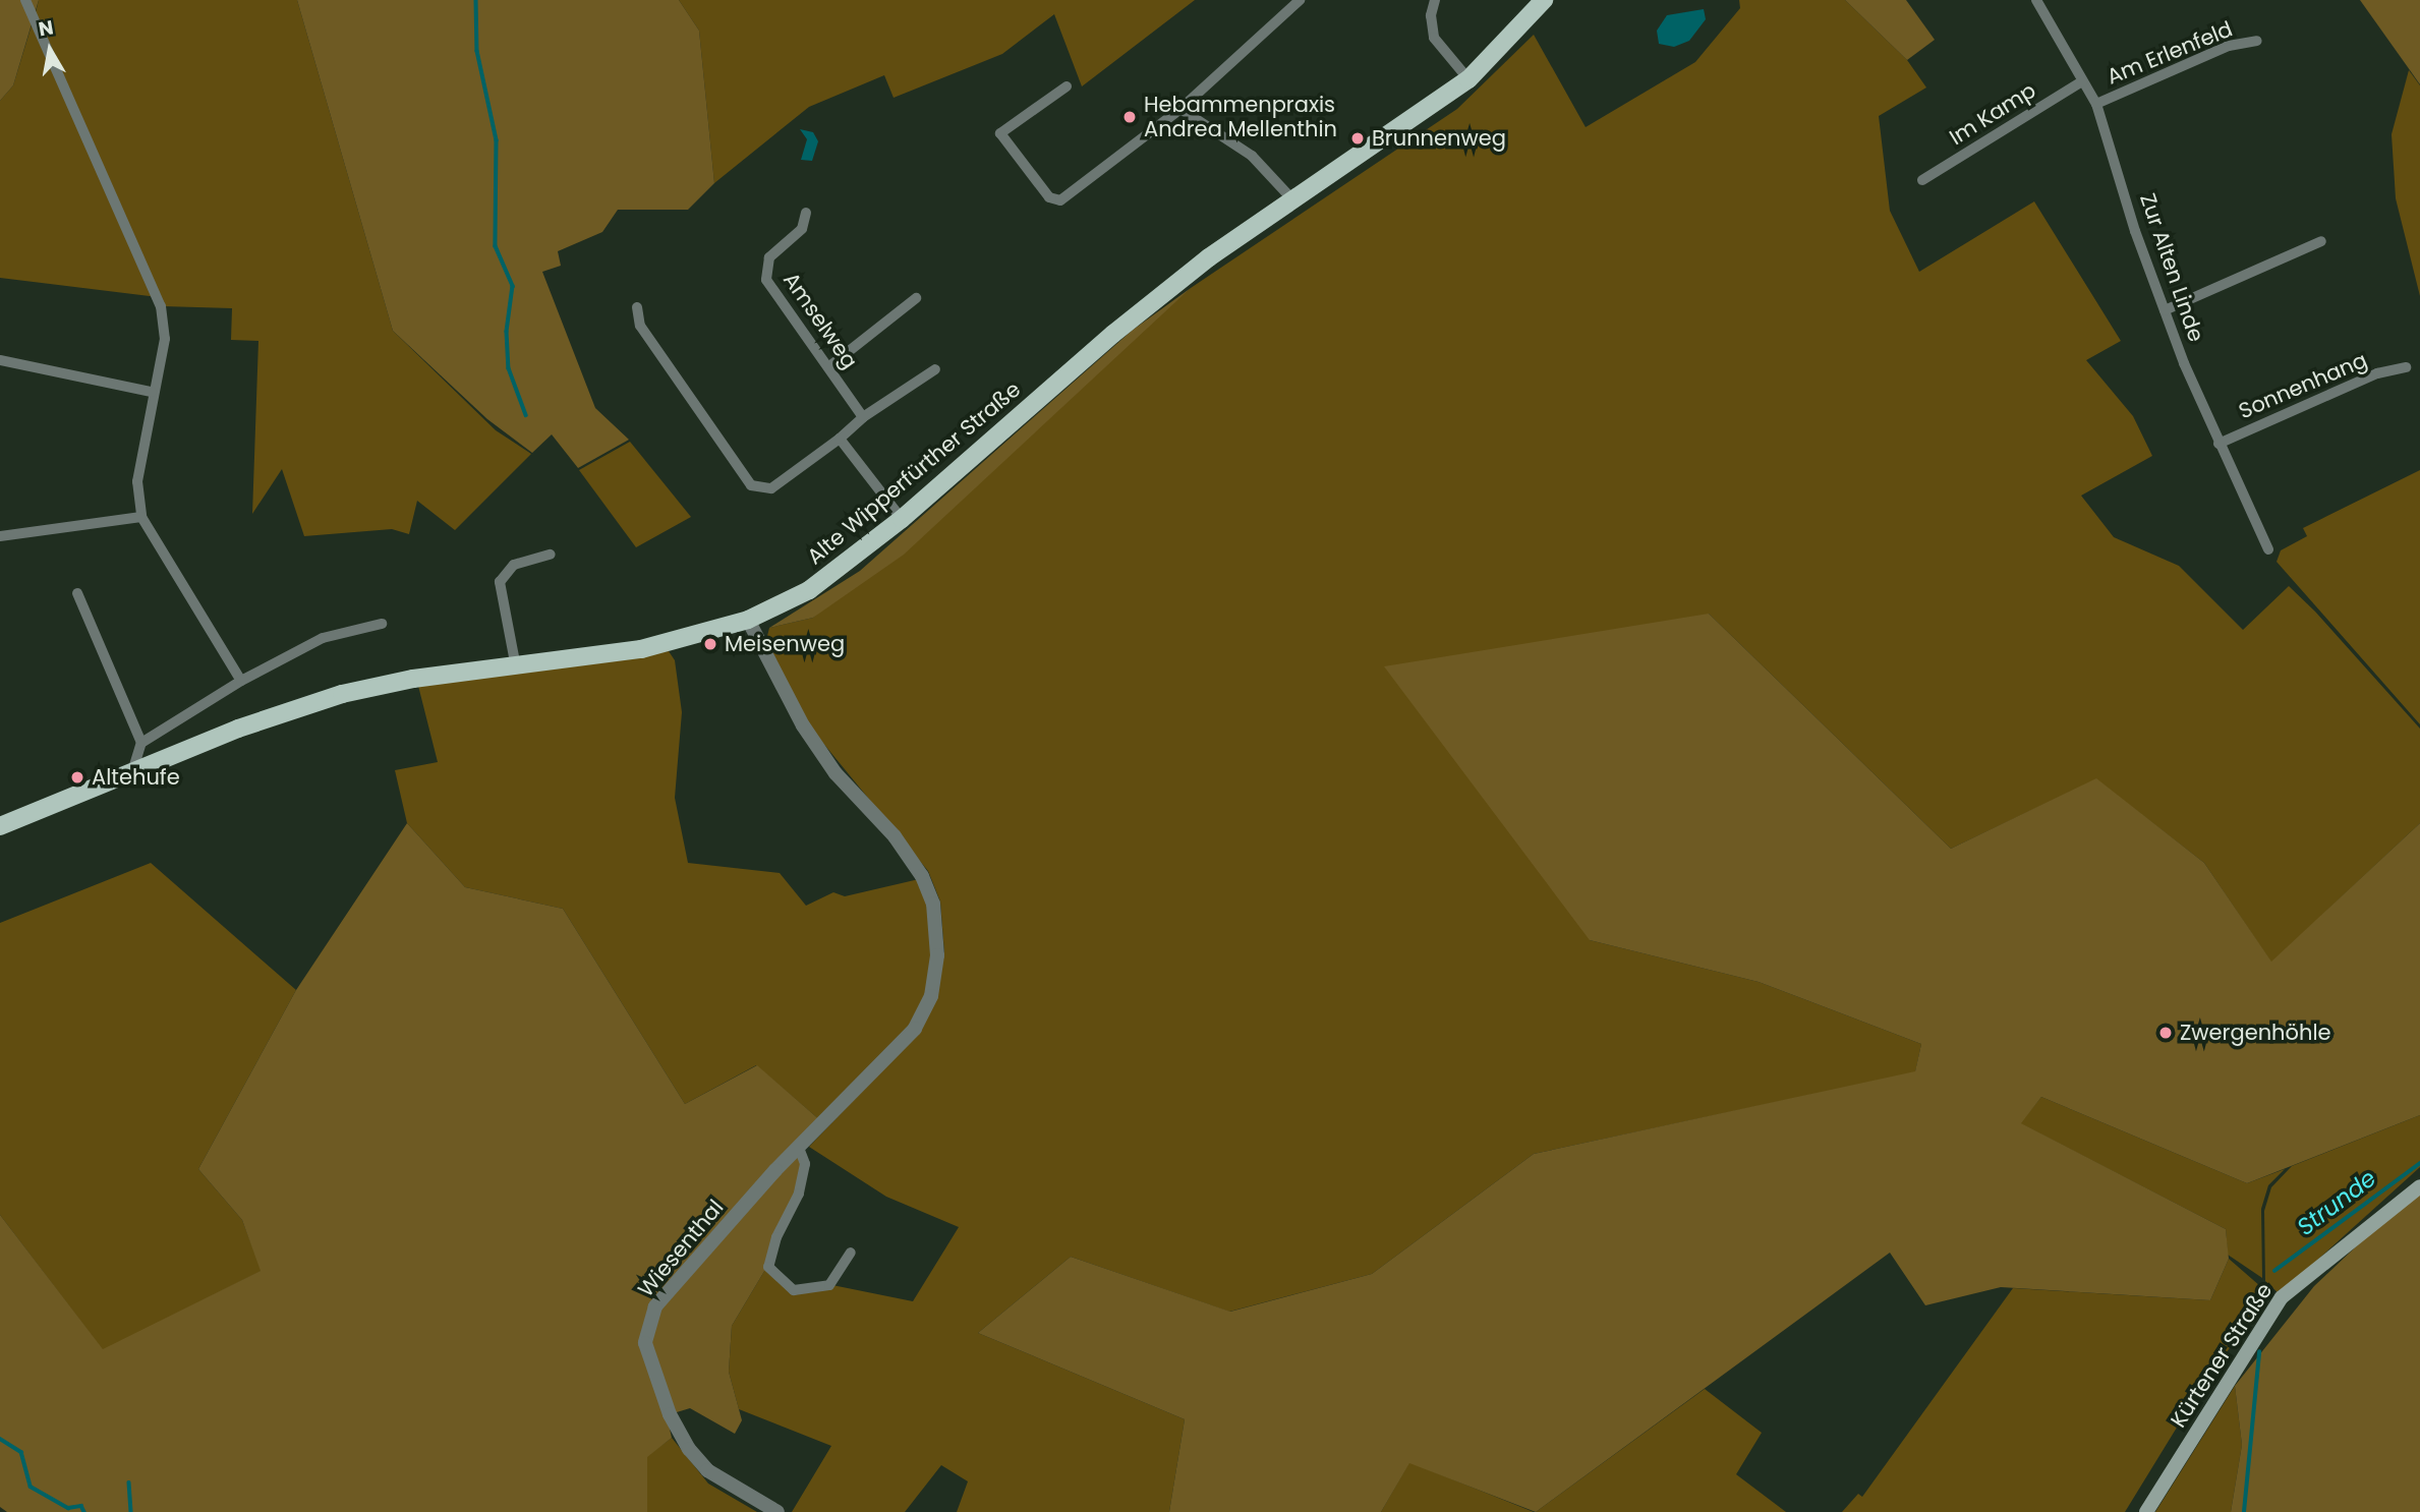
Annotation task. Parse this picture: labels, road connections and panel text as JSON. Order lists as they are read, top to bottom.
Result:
{
  "streets": {
    "main road": ["Alte Wipperfürther Straße", "Kürtener Straße"],
    "street": [
      "Am Erlenfeld",
      "Im Kamp",
      "Zur Alten Linde",
      "Amselweg",
      "Sonnenhang",
      "Wiesenthal"
    ]
  },
  "crossings": [
    ["Am Erlenfeld", "Zur Alten Linde"],
    ["Im Kamp", "Zur Alten Linde"],
    ["Zur Alten Linde", "Sonnenhang"],
    ["Alte Wipperfürther Straße", "Wiesenthal"]
  ],
  "water": ["Strunde"],
  "places": [
    "Hebammenpraxis Andrea Mellenthin",
    "Brunnenweg",
    "Meisenweg",
    "Altehufe",
    "Zwergenhöhle"
  ],
  "north": "top"
}
